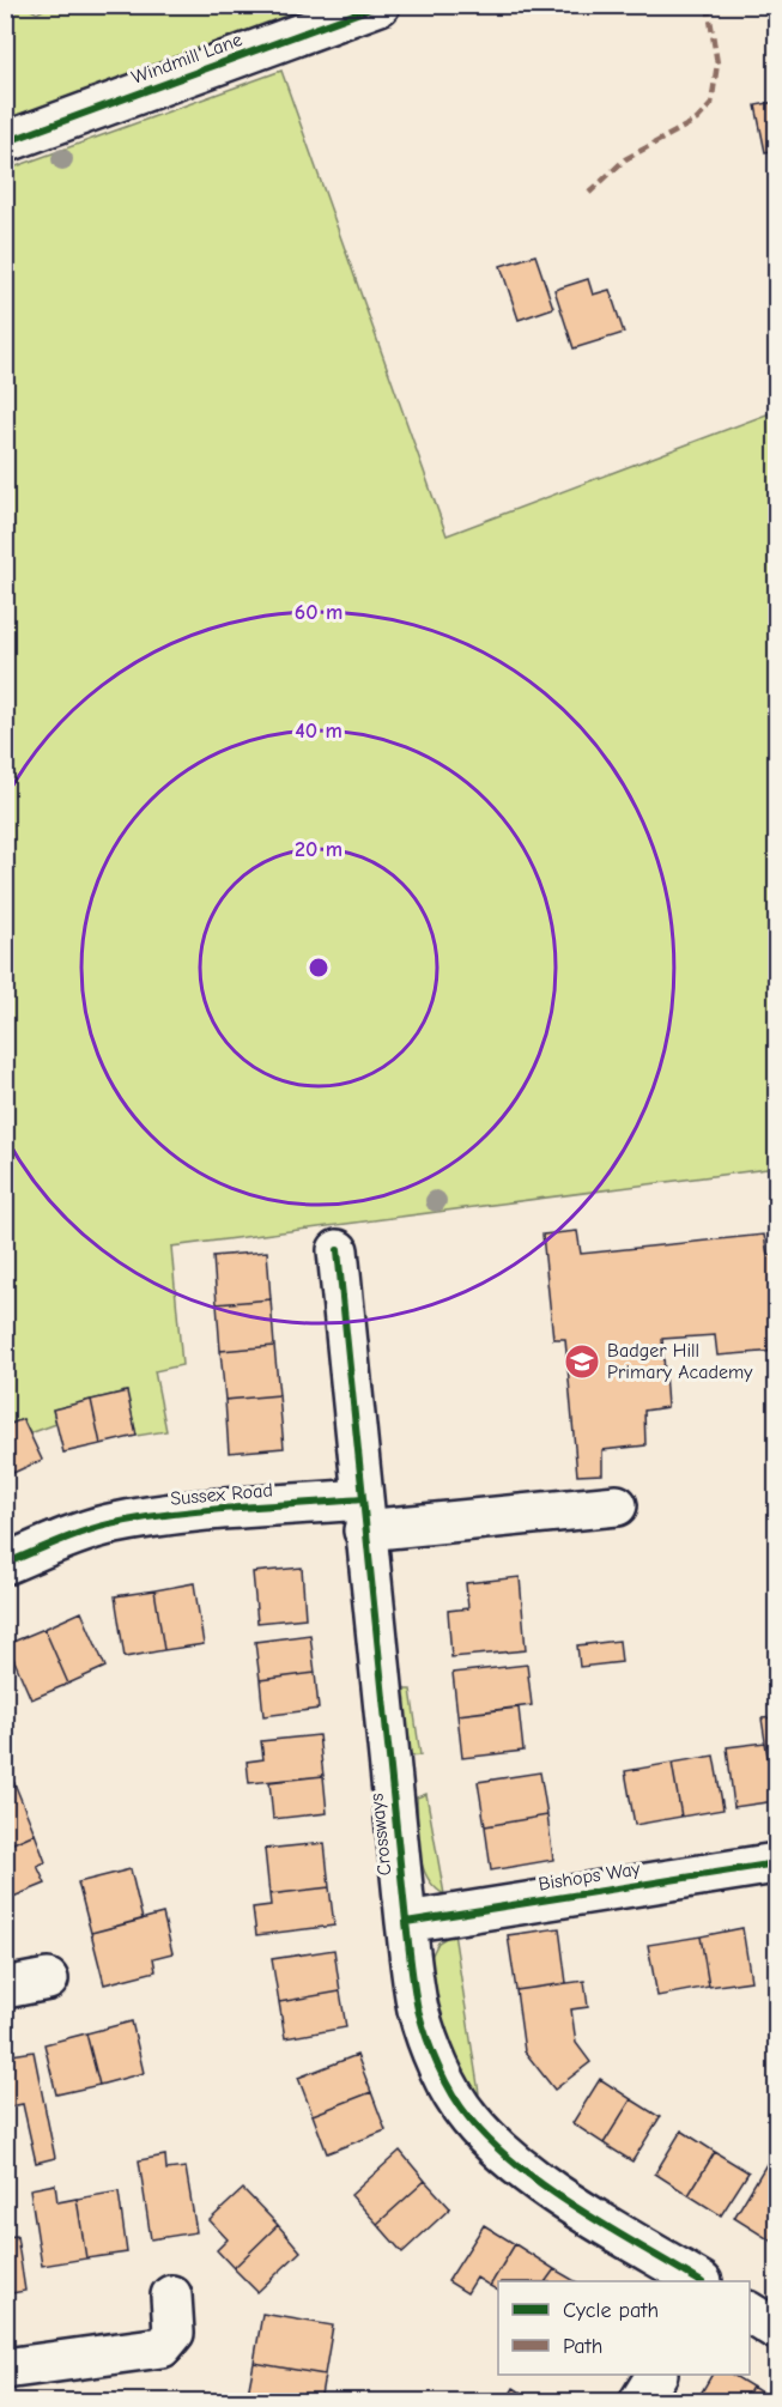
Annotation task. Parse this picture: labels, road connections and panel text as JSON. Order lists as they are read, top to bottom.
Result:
{
  "streets": {
    "street": [
      "Windmill Lane",
      "Sussex Road",
      "Crossways",
      "Bishops Way"
    ]
  },
  "crossings": [
    ["Sussex Road", "Crossways"],
    ["Crossways", "Bishops Way"]
  ],
  "places": {
    "school or university": ["Badger Hill Primary Academy"]
  },
  "legend": ["Cycle path", "Path"],
  "rings": ["60 m", "40 m", "20 m"]
}
